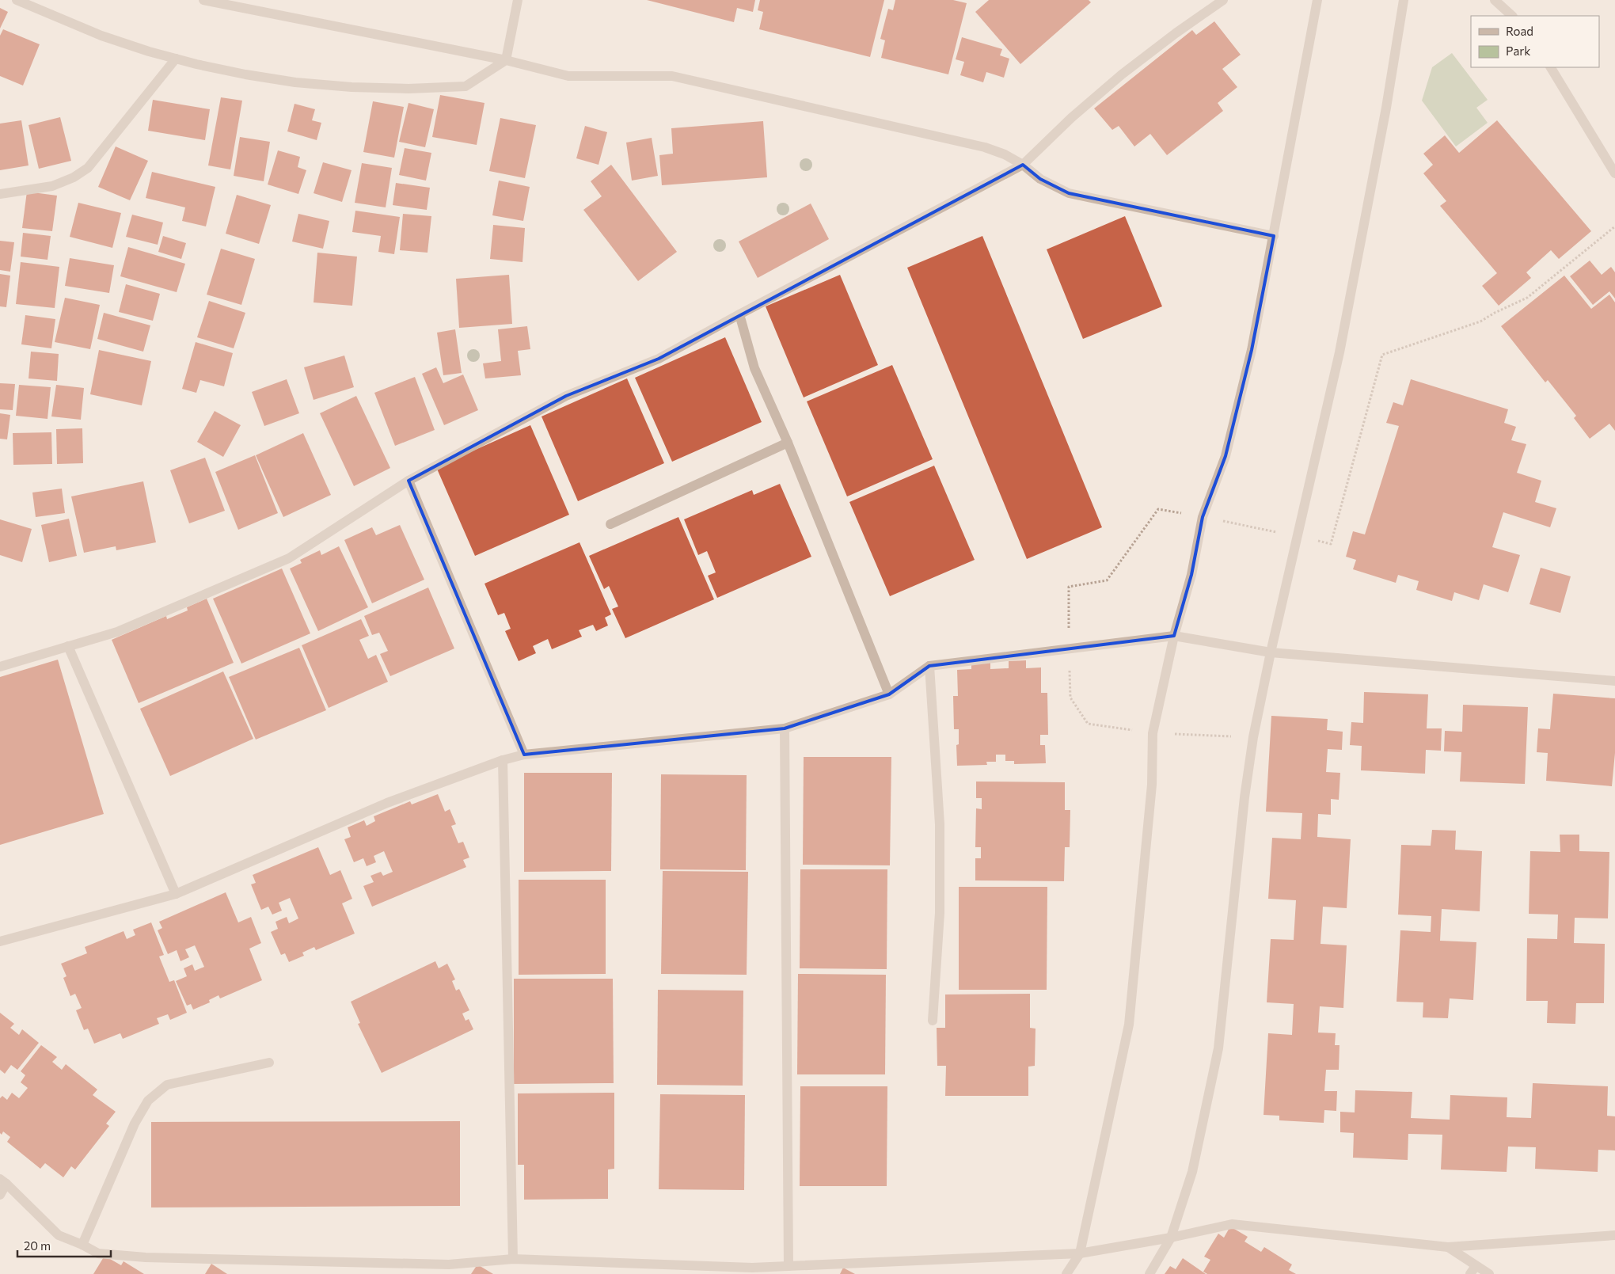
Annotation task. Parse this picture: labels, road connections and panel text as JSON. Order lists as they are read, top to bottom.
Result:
{
  "legend": ["Road", "Park"],
  "scale_bar": "20 m"
}
